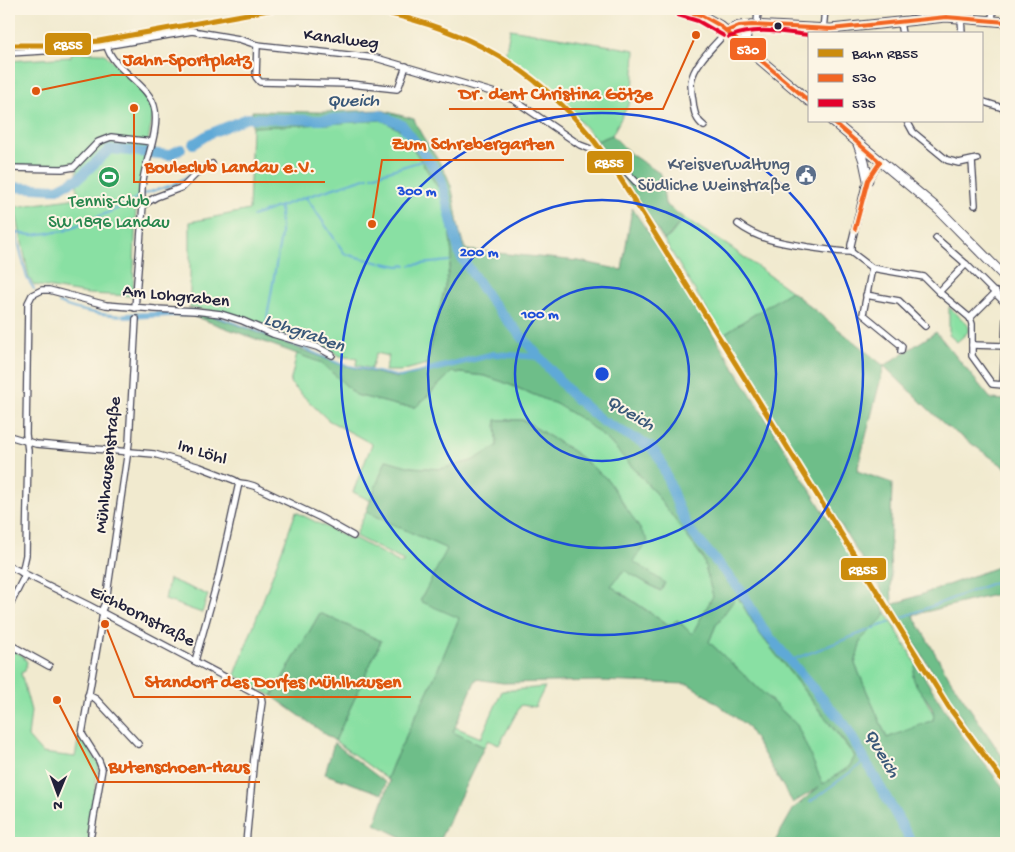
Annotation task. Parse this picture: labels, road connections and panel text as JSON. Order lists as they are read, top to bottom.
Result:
{
  "streets": {
    "street": [
      "Kanalweg",
      "Am Lohgraben",
      "Im Löhl",
      "Mühlhausenstraße",
      "Eichbornstraße"
    ]
  },
  "crossings": [
    ["Am Lohgraben", "Im Löhl"],
    ["Im Löhl", "Mühlhausenstraße"],
    ["Mühlhausenstraße", "Eichbornstraße"]
  ],
  "water": ["Queich", "Lohgraben"],
  "places": {
    "other": [
      "Dr. dent Christina Götze",
      "Jahn-Sportplatz",
      "Bouleclub Landau e.V.",
      "Zum Schrebergarten",
      "Standort des Dorfes Mühlhausen",
      "Butenschoen-Haus"
    ],
    "public building": ["Kreisverwaltung Südliche Weinstraße"],
    "sports": ["Tennis-Club SW 1896 Landau"]
  },
  "lines": ["rail line RB55", "transit line 530", "transit line 535"],
  "legend": ["Bahn RB55", "530", "535"],
  "north": "bottom",
  "rings": ["300 m", "200 m", "100 m"]
}
